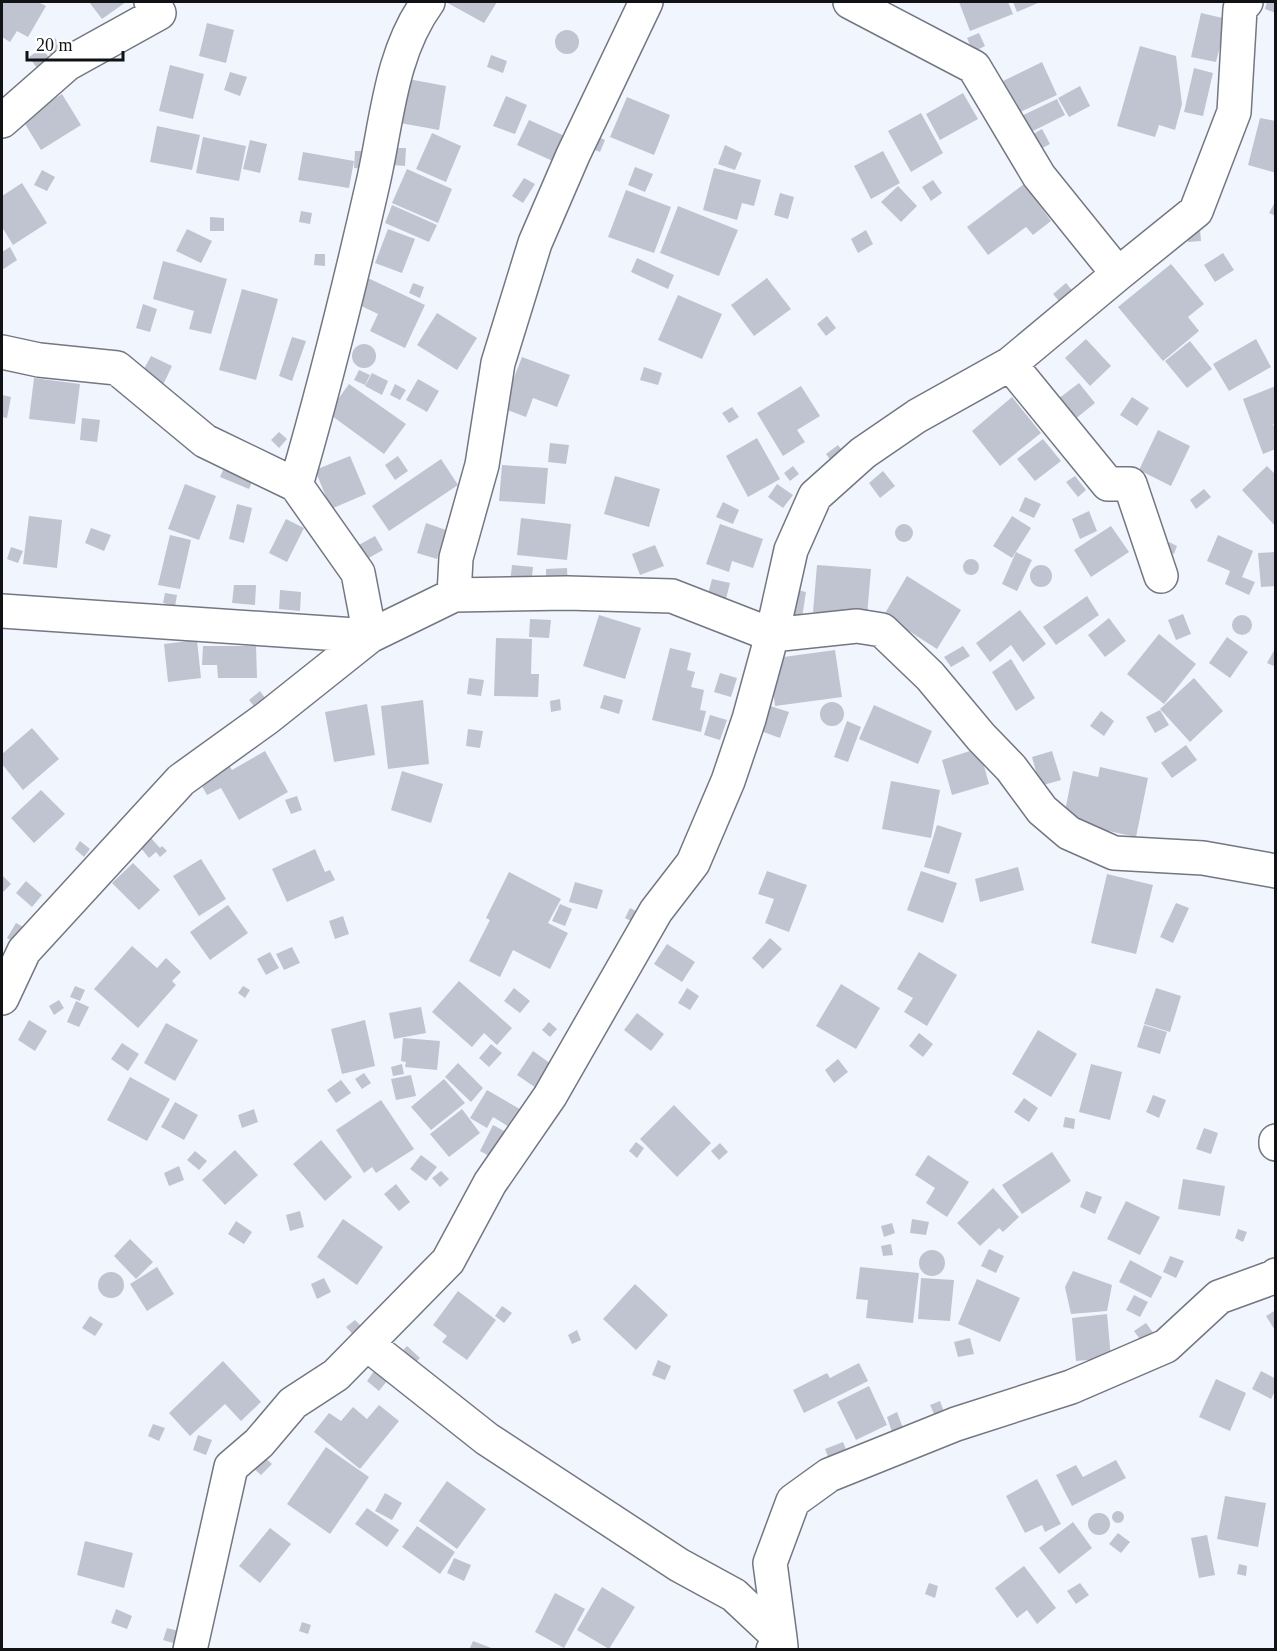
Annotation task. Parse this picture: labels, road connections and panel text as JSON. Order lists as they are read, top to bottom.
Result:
{
  "scale_bar": "20 m"
}
